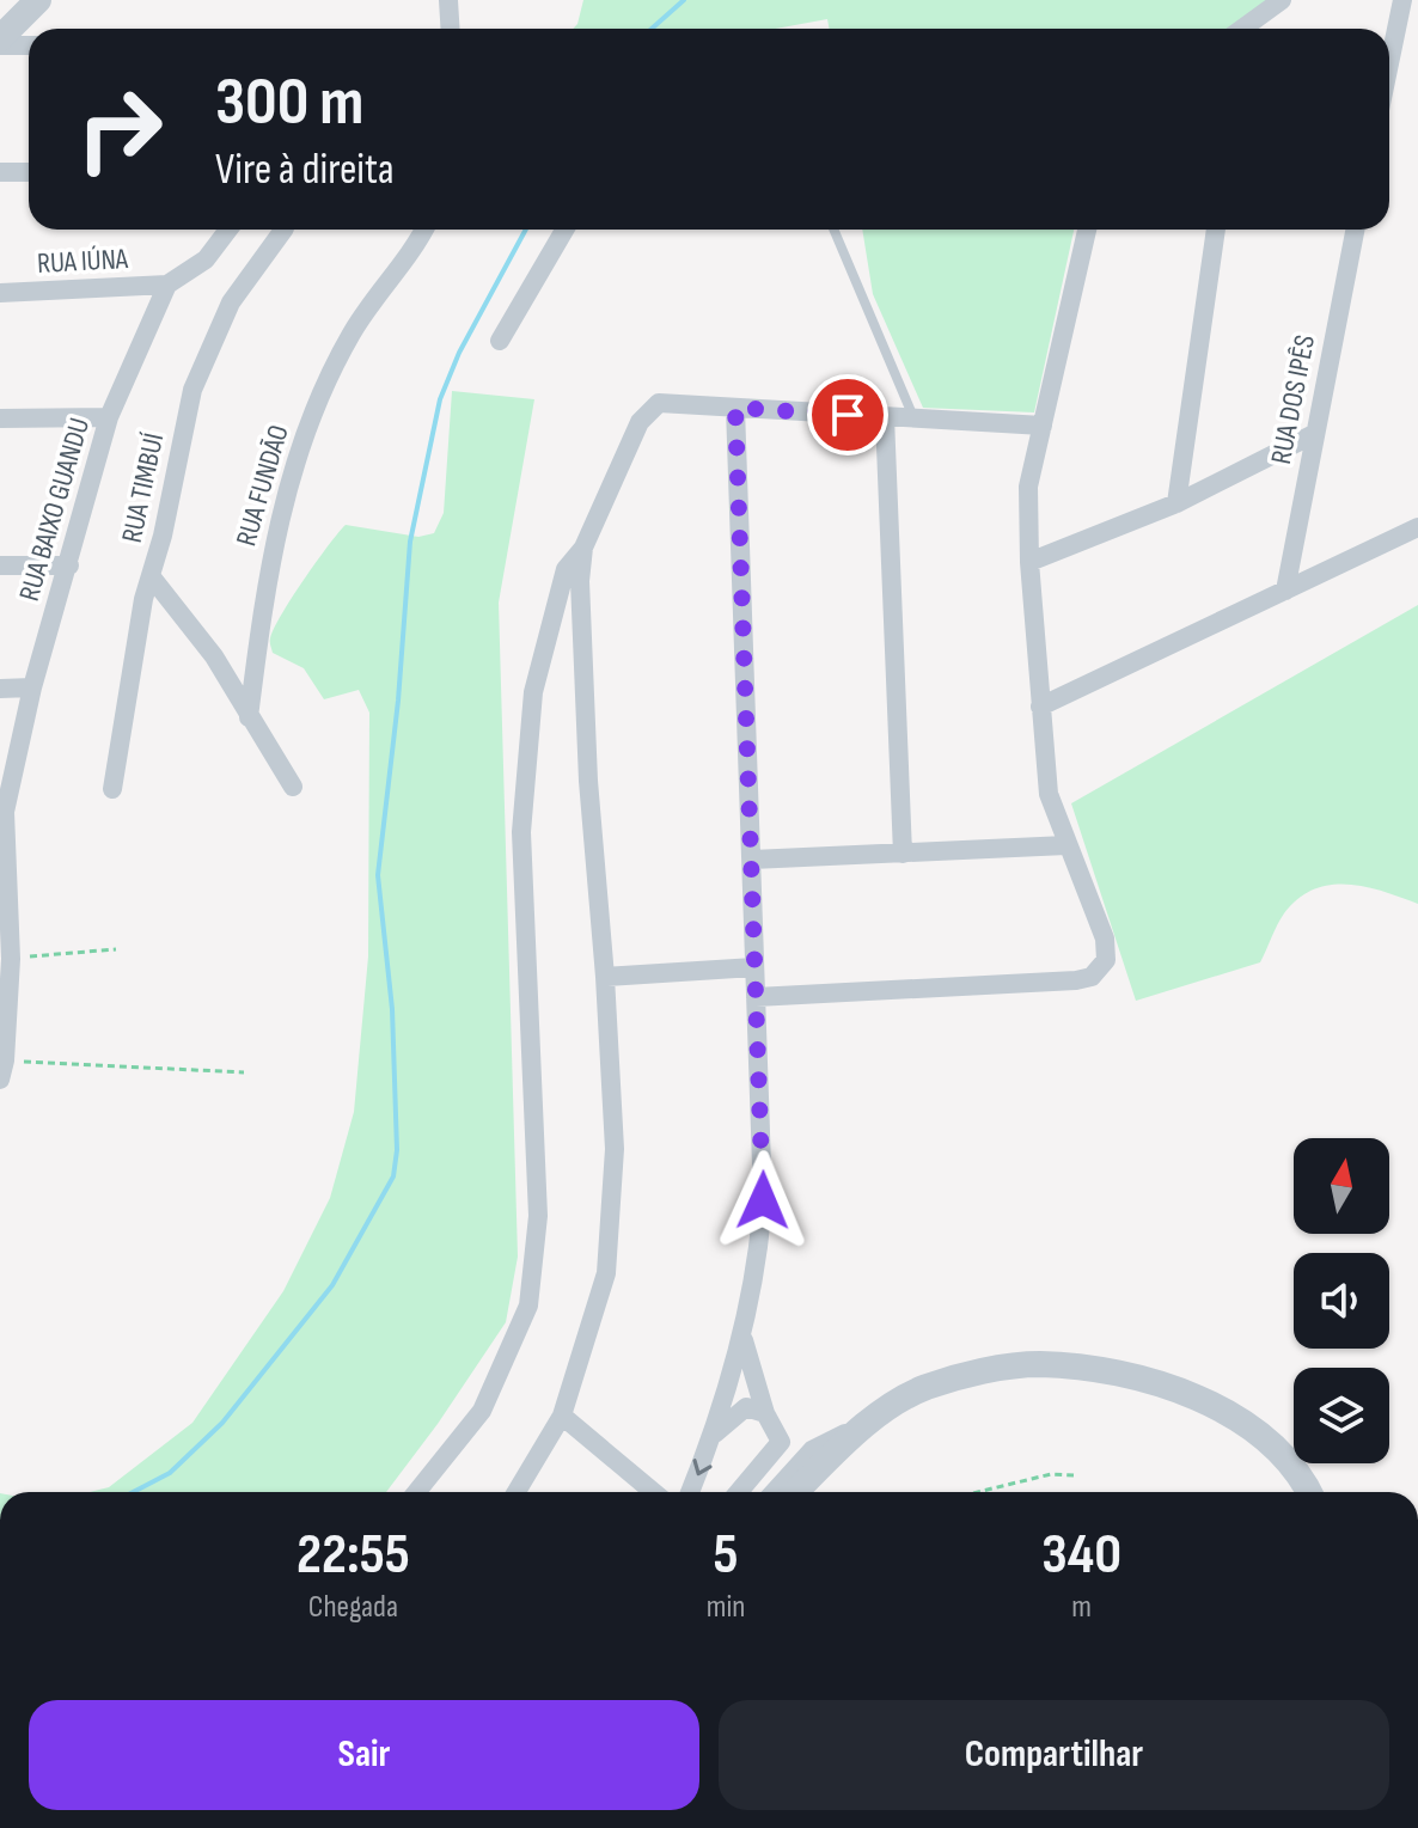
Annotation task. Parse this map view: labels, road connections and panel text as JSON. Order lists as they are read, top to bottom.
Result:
{
  "streets": {
    "street": [
      "RUA IÚNA",
      "RUA DOS IPÊS",
      "RUA FUNDÃO",
      "RUA TIMBUÍ",
      "RUA BAIXO GUANDU"
    ]
  },
  "crossings": [
    ["RUA IÚNA", "RUA BAIXO GUANDU"]
  ],
  "north": "top",
  "page": {
    "turn": ["300 m", "Vire à direita"],
    "eta": [
      "22:55",
      "Chegada",
      "5",
      "min",
      "340",
      "m"
    ],
    "buttons": ["Sair", "Compartilhar"]
  }
}
